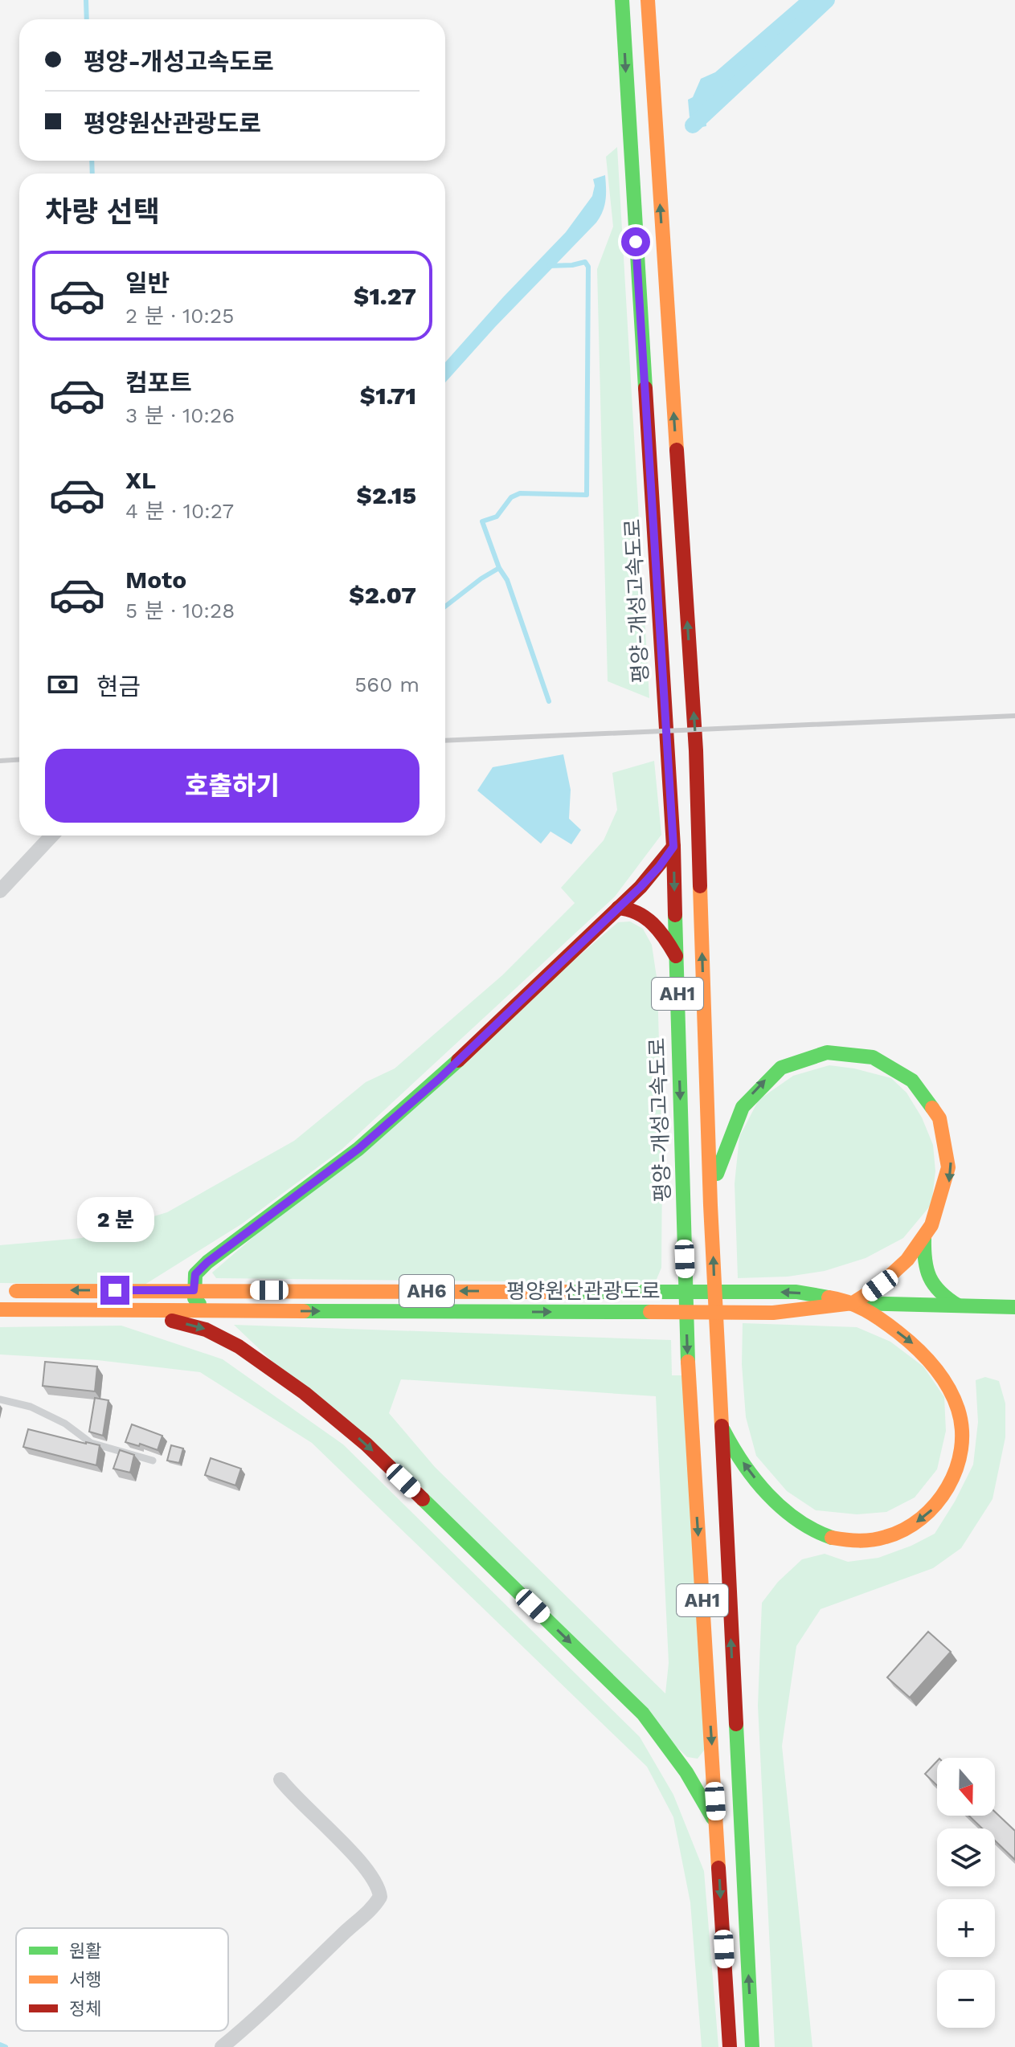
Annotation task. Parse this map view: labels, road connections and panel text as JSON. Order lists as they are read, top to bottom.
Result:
{
  "streets": {
    "main road": [
      "평양-개성고속도로",
      "AH1",
      "AH6",
      "평양원산관광도로"
    ]
  },
  "legend": ["원활", "서행", "정체"],
  "north": "bottom",
  "page": {
    "banner": ["평양-개성고속도로", "평양원산관광도로"],
    "heading": "차량 선택",
    "list": [
      {
        "name": "일반",
        "note": "2 분 · 10:25",
        "value": "$1.27"
      },
      {
        "name": "컴포트",
        "note": "3 분 · 10:26",
        "value": "$1.71"
      },
      {
        "name": "XL",
        "note": "4 분 · 10:27",
        "value": "$2.15"
      },
      {
        "name": "Moto",
        "note": "5 분 · 10:28",
        "value": "$2.07"
      }
    ],
    "pay": ["현금", "560 m"],
    "buttons": "호출하기",
    "bubble": "2 분",
    "map_buttons": ["+", "−"]
  }
}
